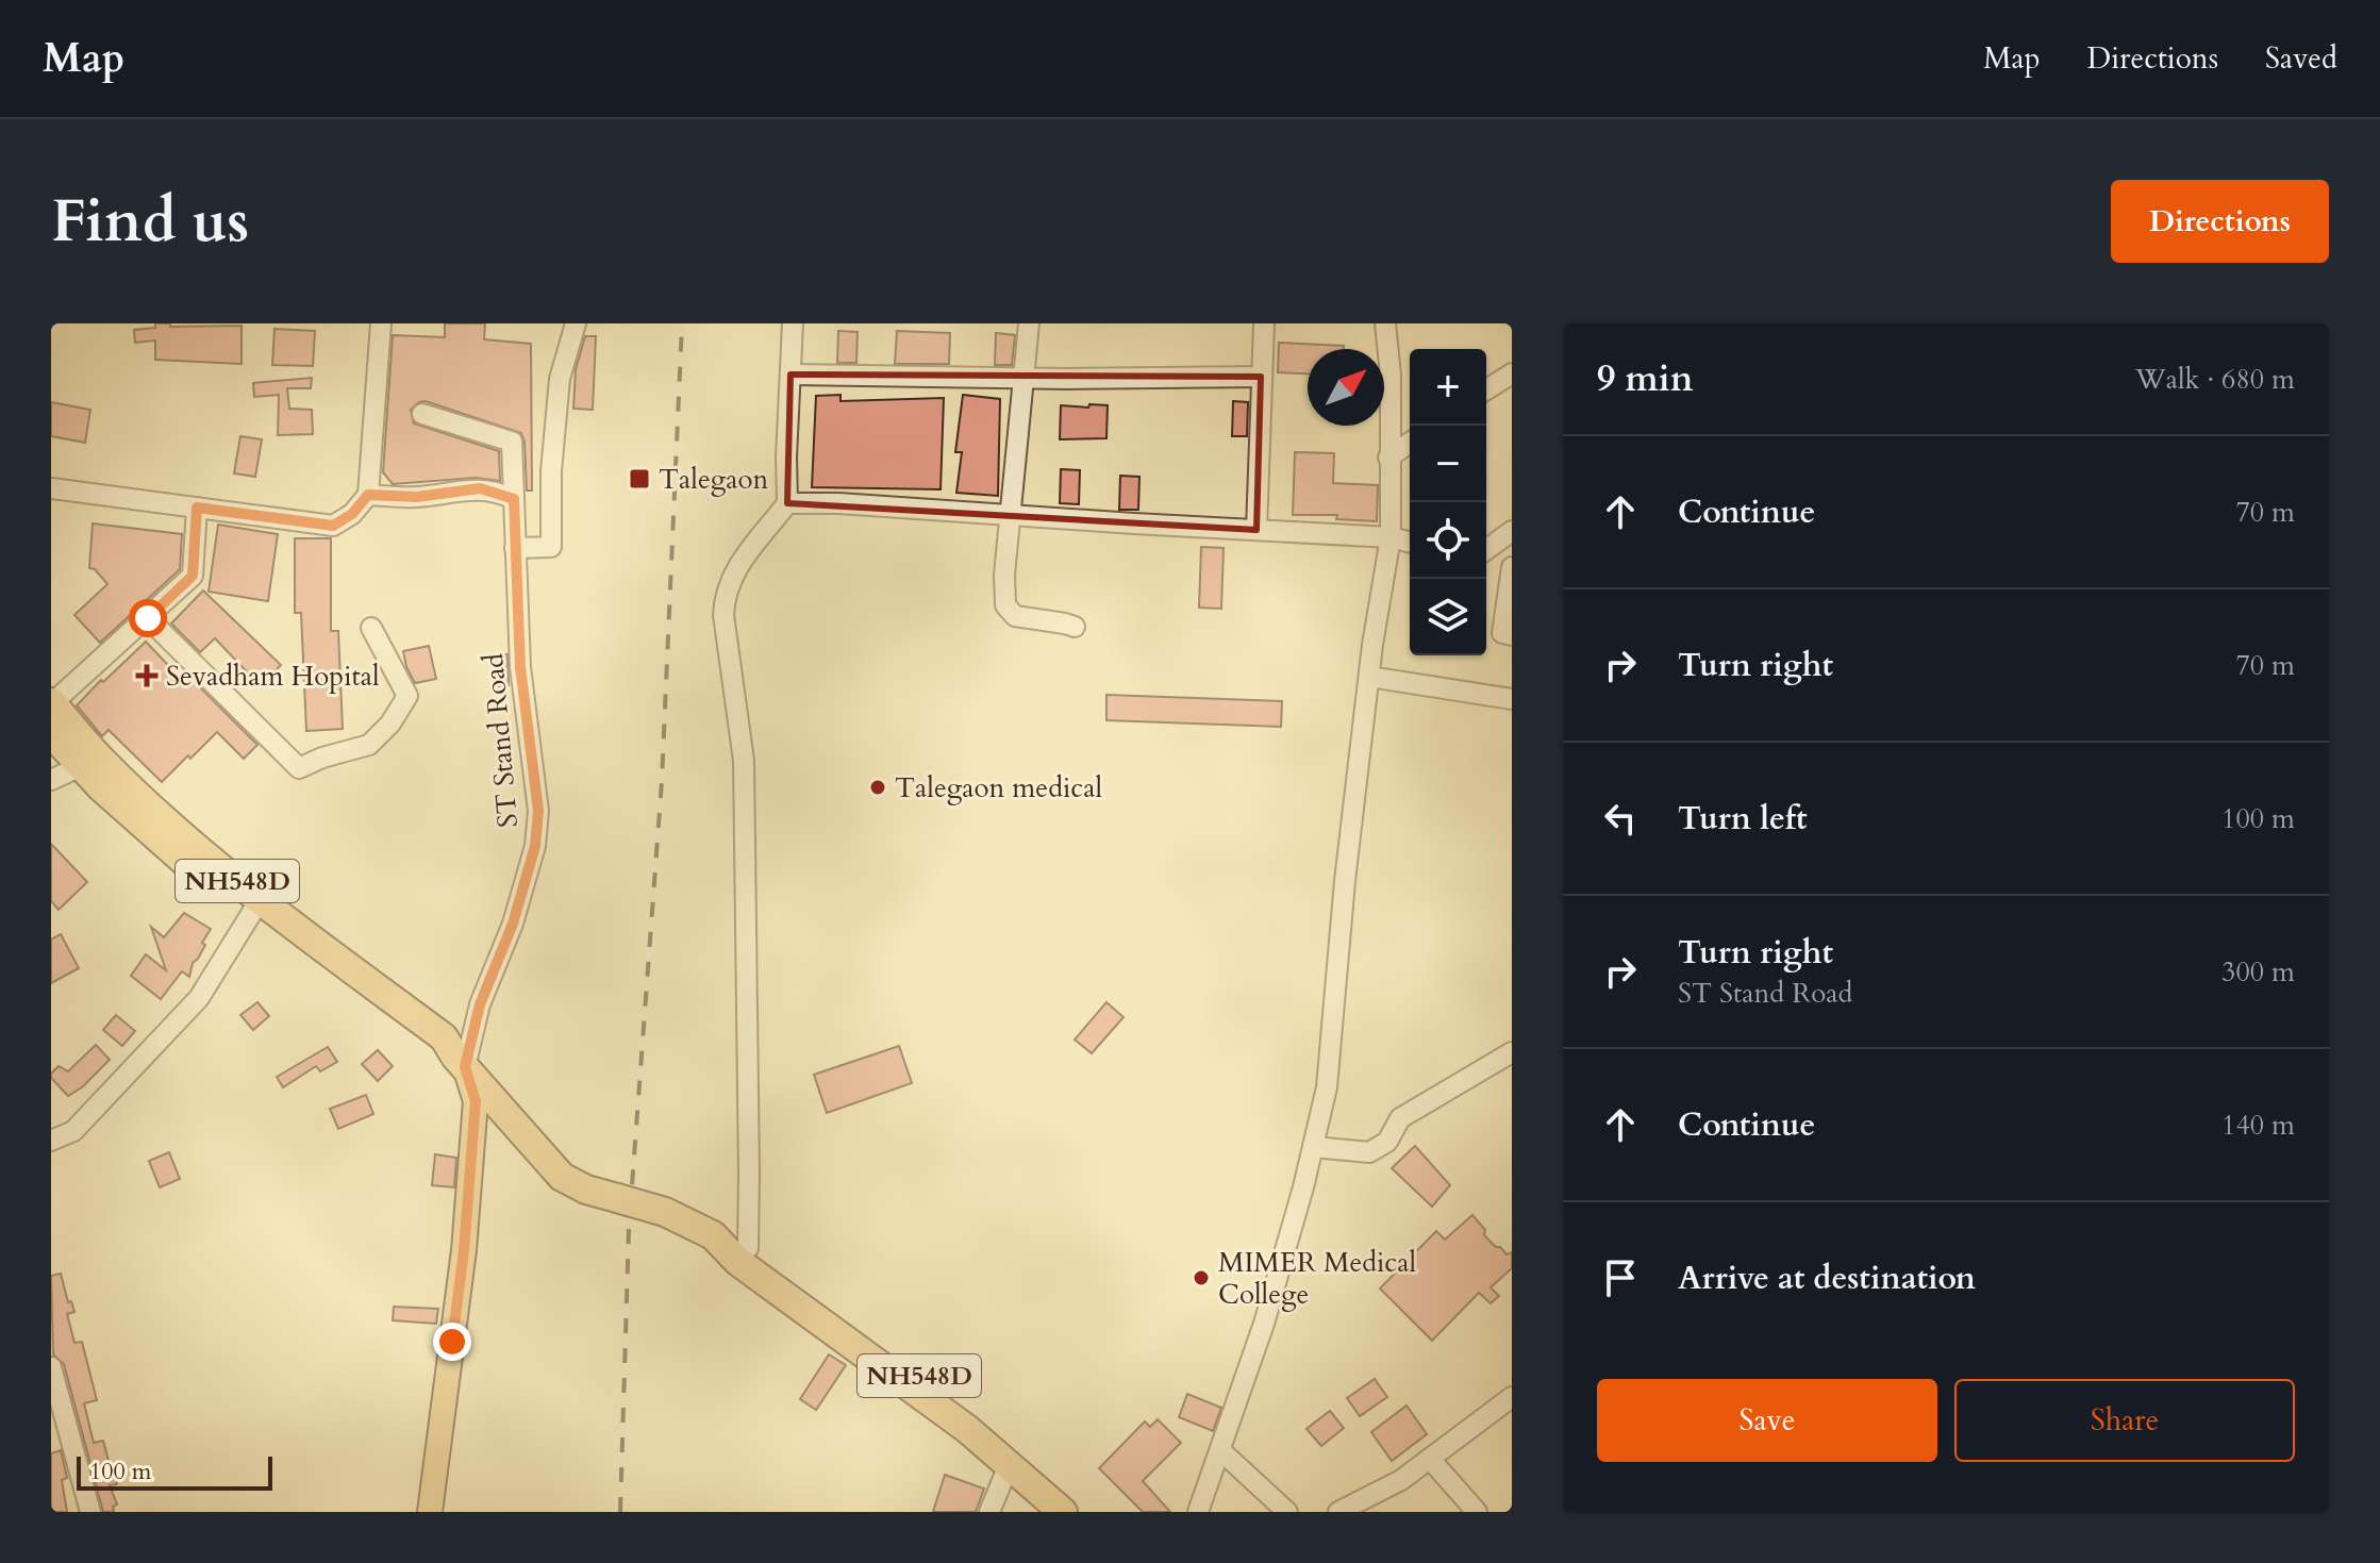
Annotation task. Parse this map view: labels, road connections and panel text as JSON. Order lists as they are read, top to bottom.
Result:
{
  "streets": {
    "highway": ["NH548D"],
    "street": ["ST Stand Road"]
  },
  "crossings": [
    ["ST Stand Road", "NH548D"]
  ],
  "places": {
    "transit": ["Talegaon"],
    "health": ["Sevadham Hopital"],
    "other": ["Talegaon medical", "MIMER Medical College"]
  },
  "scale_bar": "100 m",
  "north": "top right",
  "page": {
    "header": "Map",
    "nav": ["Map", "Directions", "Saved"],
    "buttons": [
      "Directions",
      ["Save", "Share"]
    ],
    "title": "Find us",
    "heading": ["9 min", "Walk · 680 m"],
    "map_buttons": ["+", "−"],
    "list": [
      ["Continue", "70 m"],
      ["Turn right", "70 m"],
      ["Turn left", "100 m"],
      ["Turn right", "ST Stand Road", "300 m"],
      ["Continue", "140 m"],
      "Arrive at destination"
    ],
    "scale": "100 m"
  }
}
